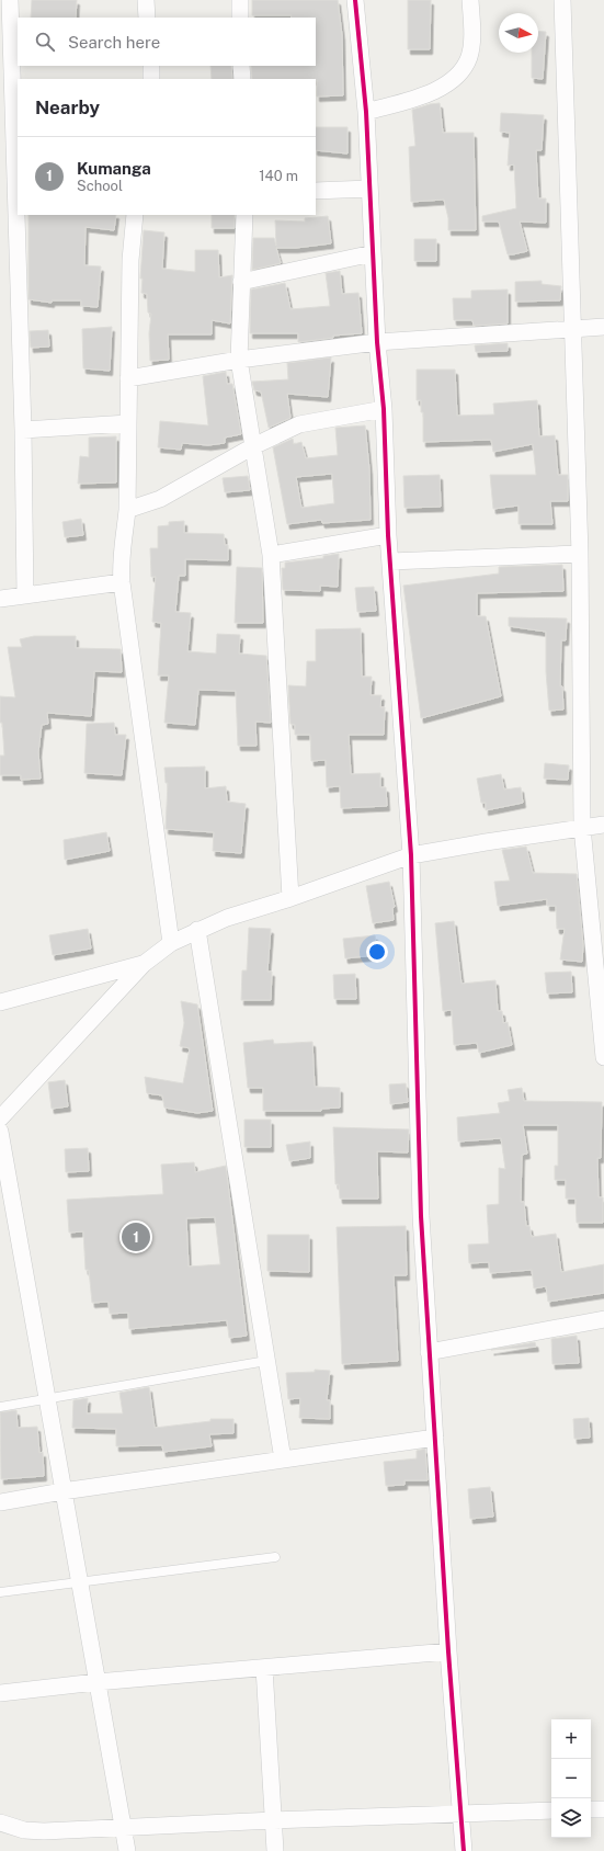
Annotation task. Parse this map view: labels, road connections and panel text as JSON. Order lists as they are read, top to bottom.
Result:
{
  "north": "right",
  "page": {
    "search": "Search here",
    "heading": "Nearby",
    "list": [
      {
        "mark": "1",
        "name": "Kumanga",
        "note": "School",
        "value": "140 m"
      }
    ],
    "pins": "1",
    "map_buttons": ["+", "−"]
  }
}
